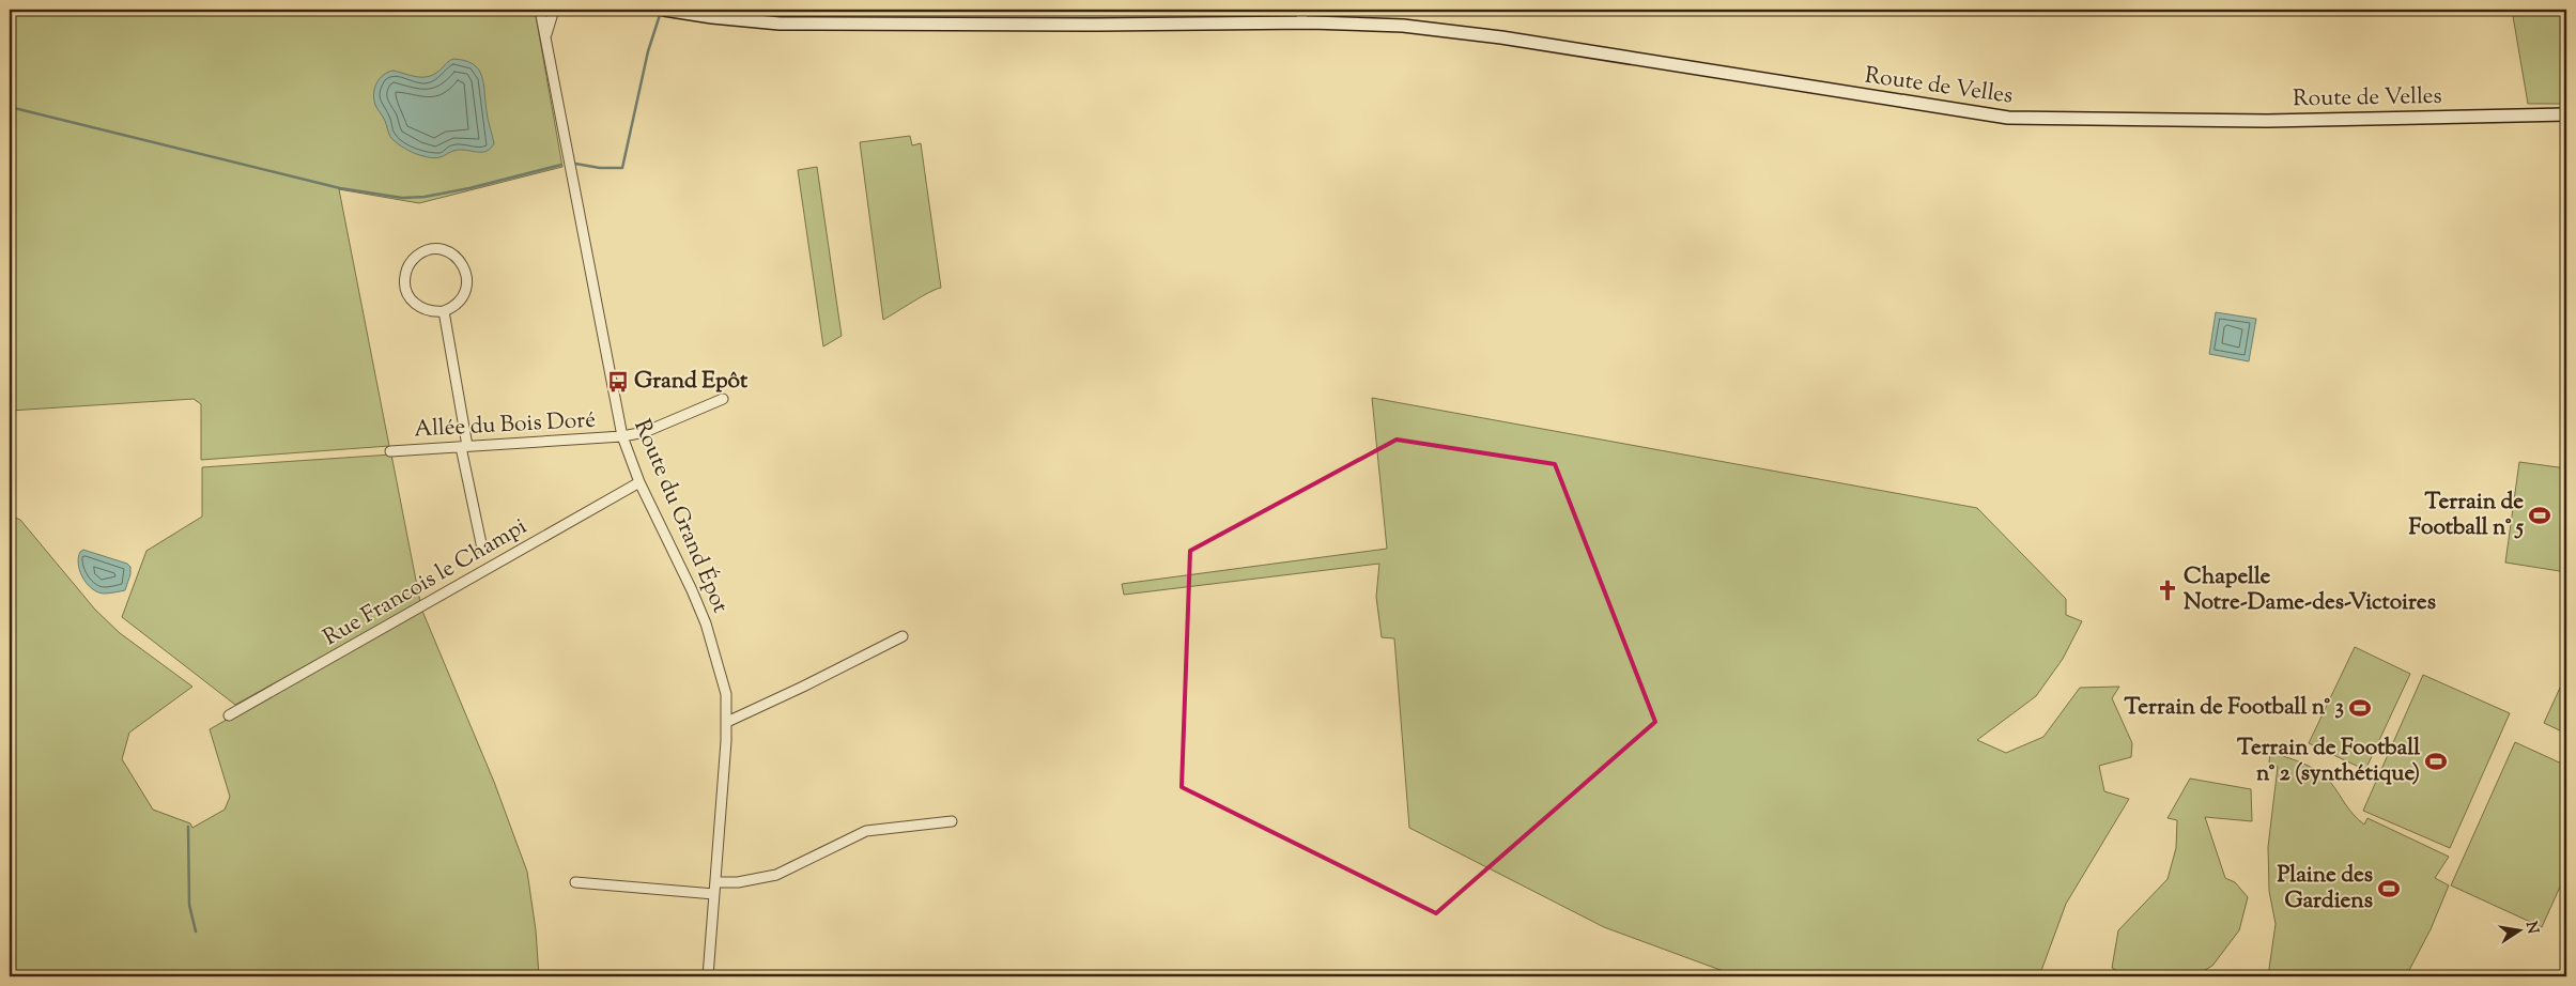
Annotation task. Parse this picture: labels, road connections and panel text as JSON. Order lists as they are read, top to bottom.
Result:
{
  "streets": {
    "main road": ["Route de Velles"],
    "street": ["Allée du Bois Doré", "Route du Grand Épot", "Rue Francois le Champi"]
  },
  "crossings": [
    ["Allée du Bois Doré", "Route du Grand Épot"],
    ["Route du Grand Épot", "Rue Francois le Champi"]
  ],
  "places": {
    "bus stop": ["Grand Epôt"],
    "sports": [
      "Terrain de Football n° 5",
      "Terrain de Football n° 3",
      "Terrain de Football n° 2 (synthétique)",
      "Plaine des Gardiens"
    ],
    "church": ["Chapelle Notre-Dame-des-Victoires"]
  },
  "north": "right"
}
